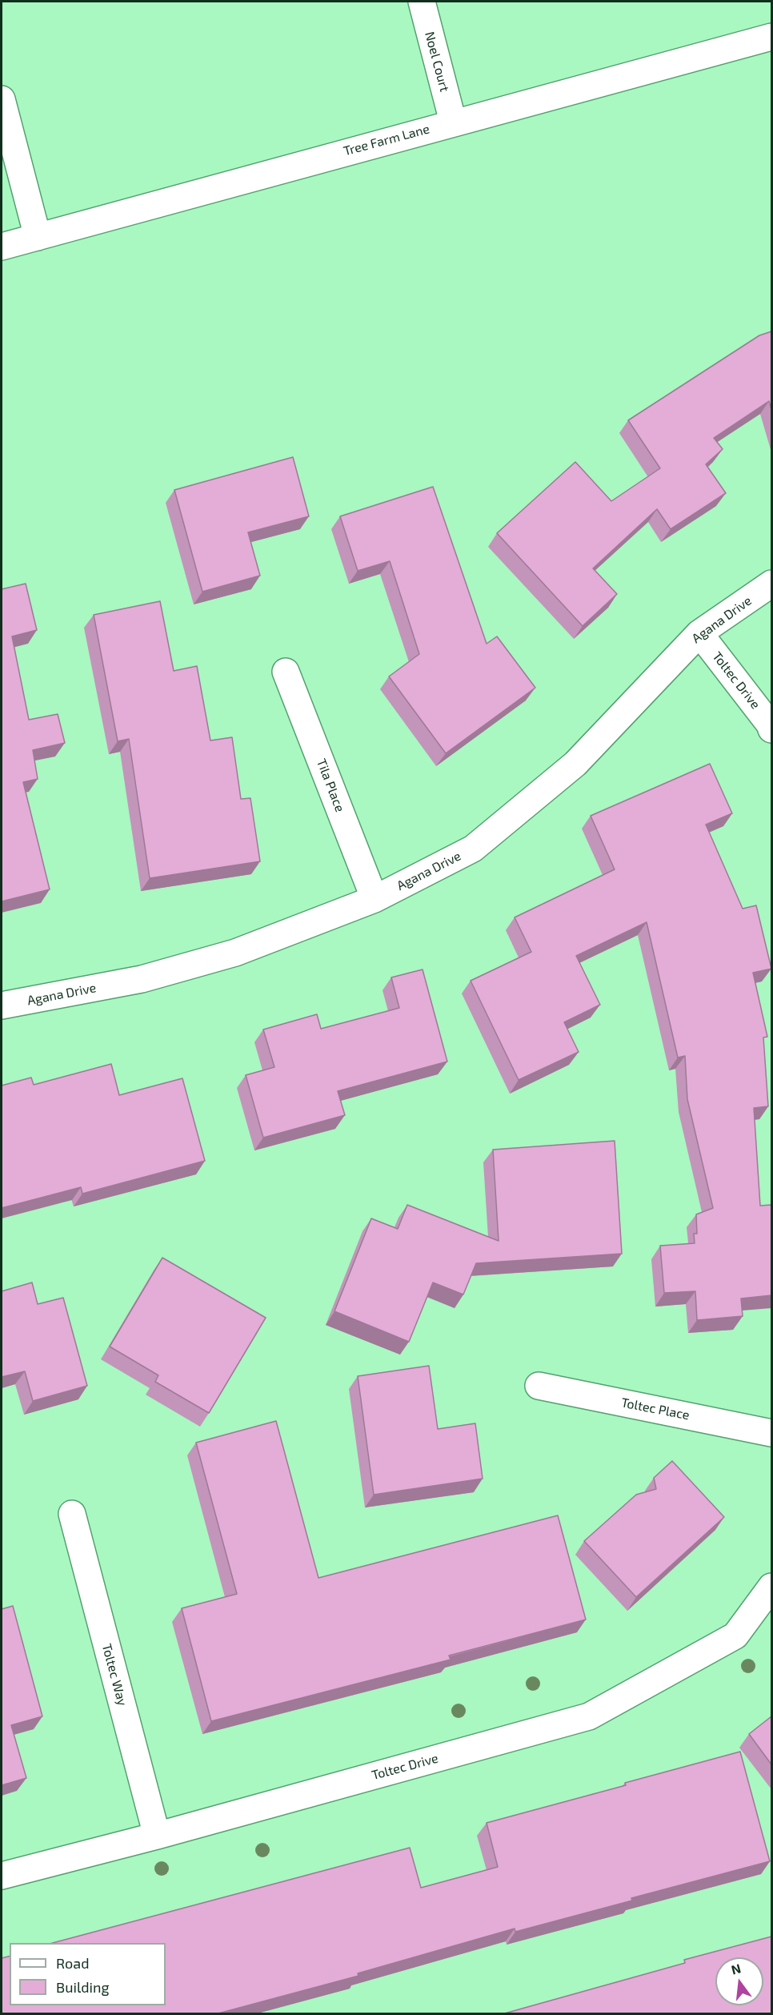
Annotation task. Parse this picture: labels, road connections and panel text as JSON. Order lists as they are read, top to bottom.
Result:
{
  "streets": {
    "street": [
      "Noel Court",
      "Tree Farm Lane",
      "Agana Drive",
      "Toltec Drive",
      "Tila Place",
      "Toltec Place",
      "Toltec Way"
    ]
  },
  "crossings": [
    ["Noel Court", "Tree Farm Lane"],
    ["Agana Drive", "Toltec Drive"],
    ["Agana Drive", "Tila Place"],
    ["Toltec Drive", "Toltec Way"]
  ],
  "legend": ["Road", "Building"],
  "north": "top"
}
